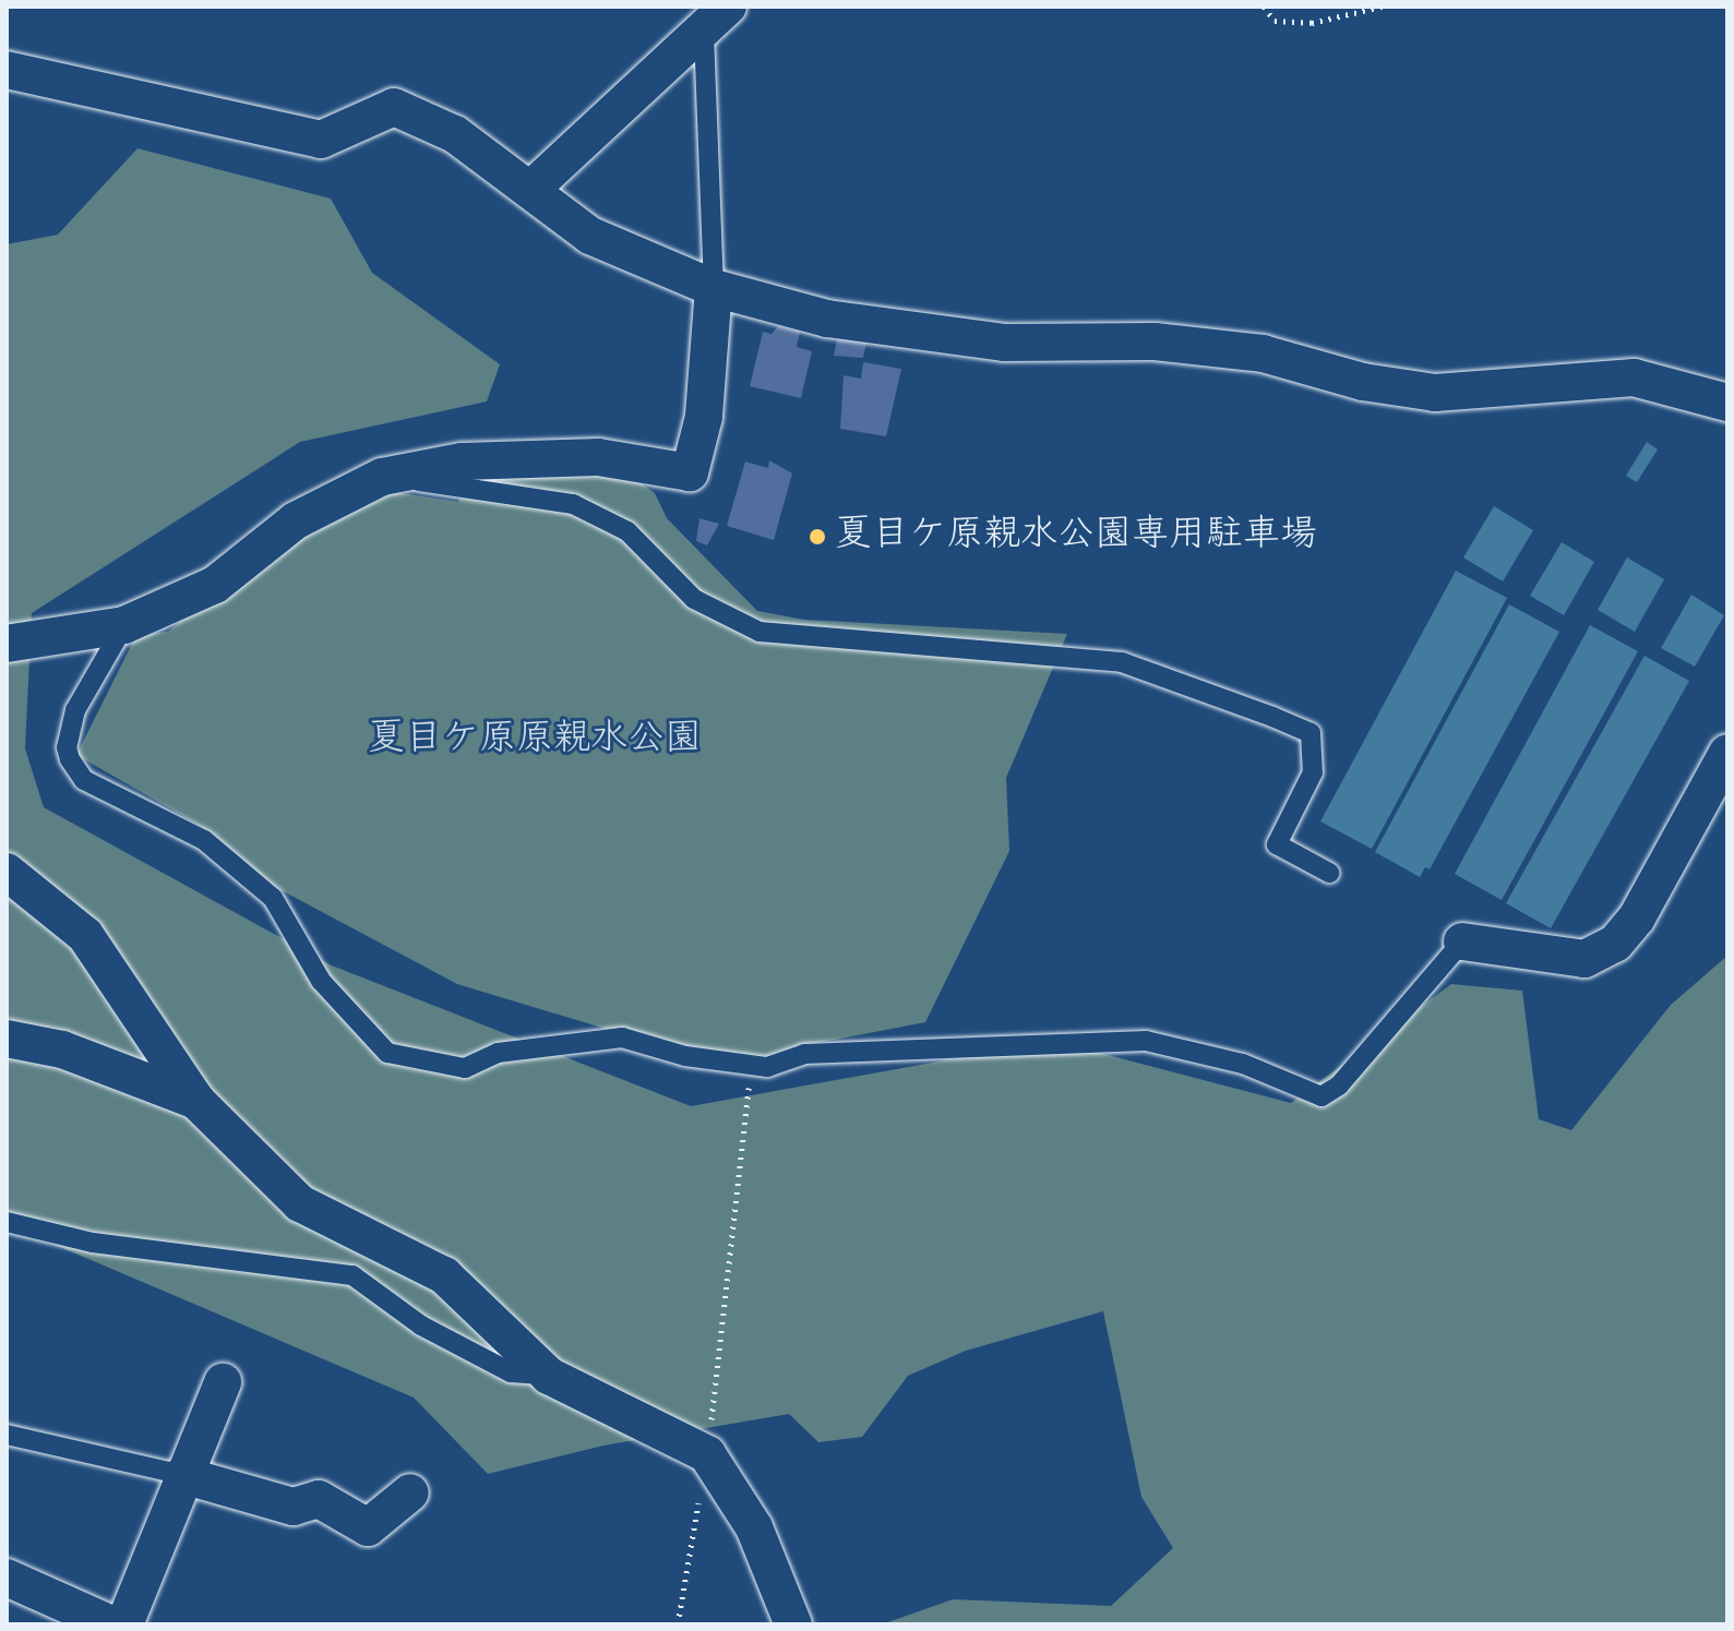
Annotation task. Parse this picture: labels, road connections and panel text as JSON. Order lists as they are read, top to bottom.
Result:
{
  "parks": ["夏目ケ原原親水公園"],
  "places": ["夏目ケ原親水公園専用駐車場"]
}
